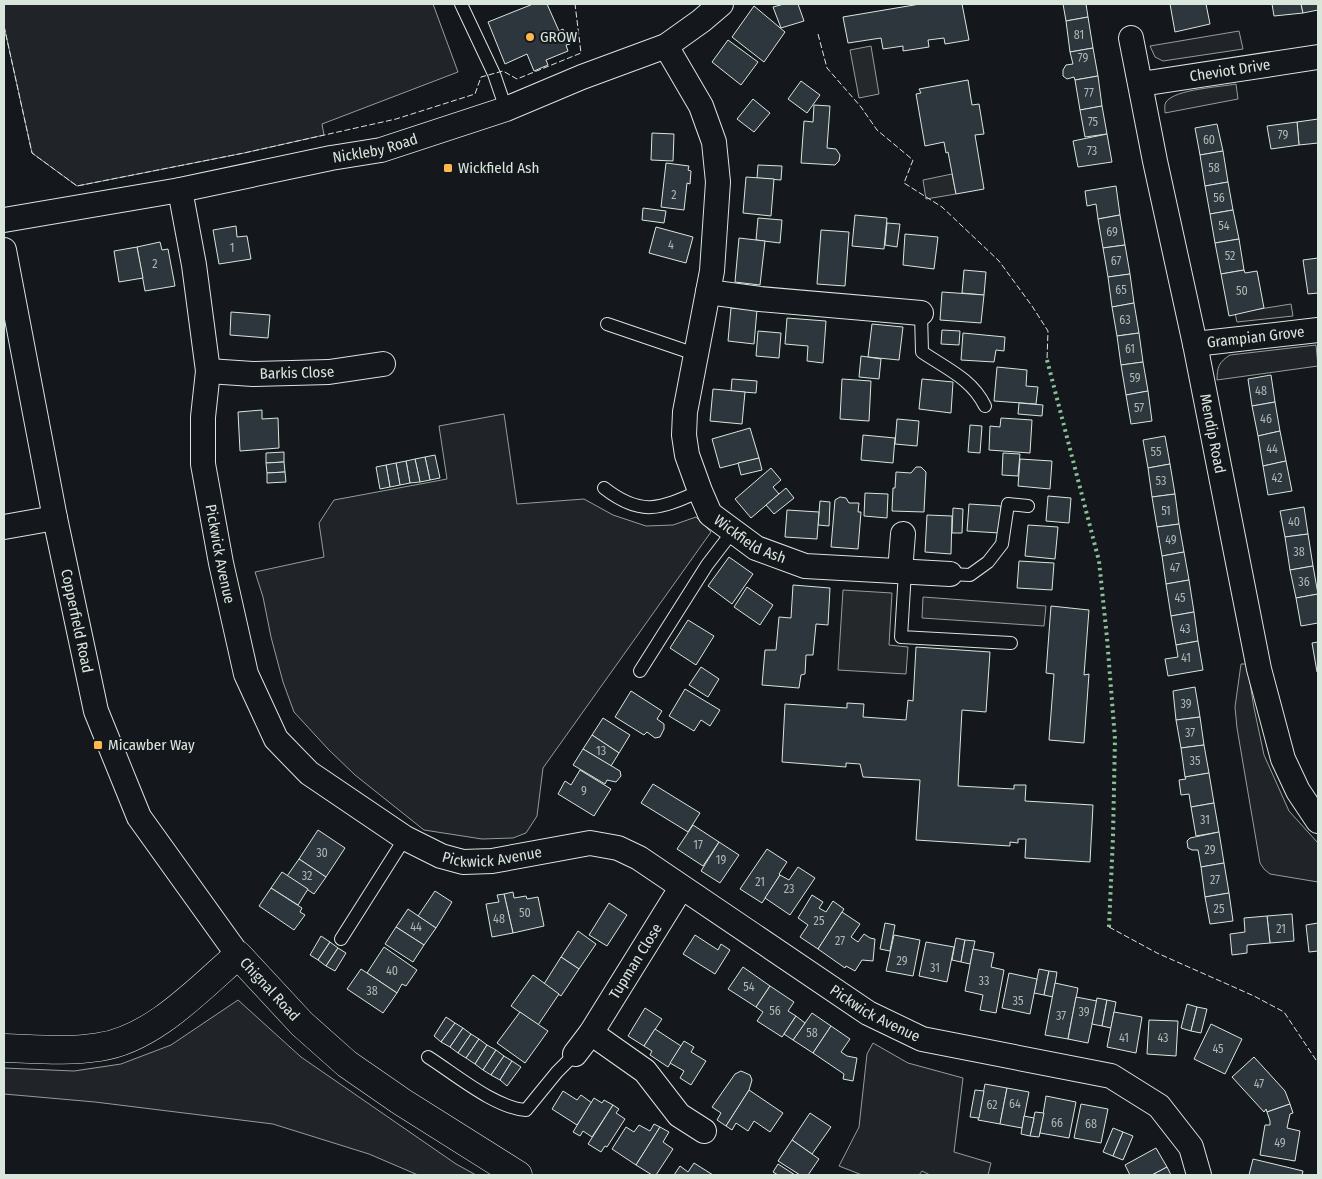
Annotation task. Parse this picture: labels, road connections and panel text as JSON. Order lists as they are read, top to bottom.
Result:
{
  "streets": {
    "street": [
      "Cheviot Drive",
      "Nickleby Road",
      "Grampian Grove",
      "Barkis Close",
      "Mendip Road",
      "Wickfield Ash",
      "Pickwick Avenue",
      "Copperfield Road",
      "Tupman Close",
      "Chignal Road"
    ]
  },
  "crossings": [
    ["Cheviot Drive", "Mendip Road"],
    ["Nickleby Road", "Wickfield Ash"],
    ["Nickleby Road", "Pickwick Avenue"],
    ["Grampian Grove", "Mendip Road"],
    ["Barkis Close", "Pickwick Avenue"],
    ["Pickwick Avenue", "Tupman Close"],
    ["Copperfield Road", "Chignal Road"]
  ],
  "places": {
    "other": ["GROW"],
    "transit": ["Wickfield Ash", "Micawber Way"]
  },
  "house_numbers": [
    "81",
    "79",
    "77",
    "75",
    "79",
    "60",
    "73",
    "58",
    "2",
    "56",
    "54",
    "69",
    "4",
    "1",
    "52",
    "67",
    "2",
    "65",
    "50",
    "63",
    "61",
    "59",
    "48",
    "57",
    "46",
    "44",
    "55",
    "42",
    "53",
    "51",
    "40",
    "49",
    "38",
    "47",
    "36",
    "45",
    "43",
    "41",
    "39",
    "37",
    "13",
    "35",
    "9",
    "31",
    "17",
    "29",
    "30",
    "19",
    "32",
    "27",
    "21",
    "23",
    "25",
    "50",
    "48",
    "25",
    "44",
    "21",
    "27",
    "29",
    "31",
    "40",
    "33",
    "54",
    "38",
    "35",
    "56",
    "39",
    "37",
    "58",
    "41",
    "43",
    "45",
    "47",
    "64",
    "62",
    "66",
    "68",
    "49"
  ]
}
